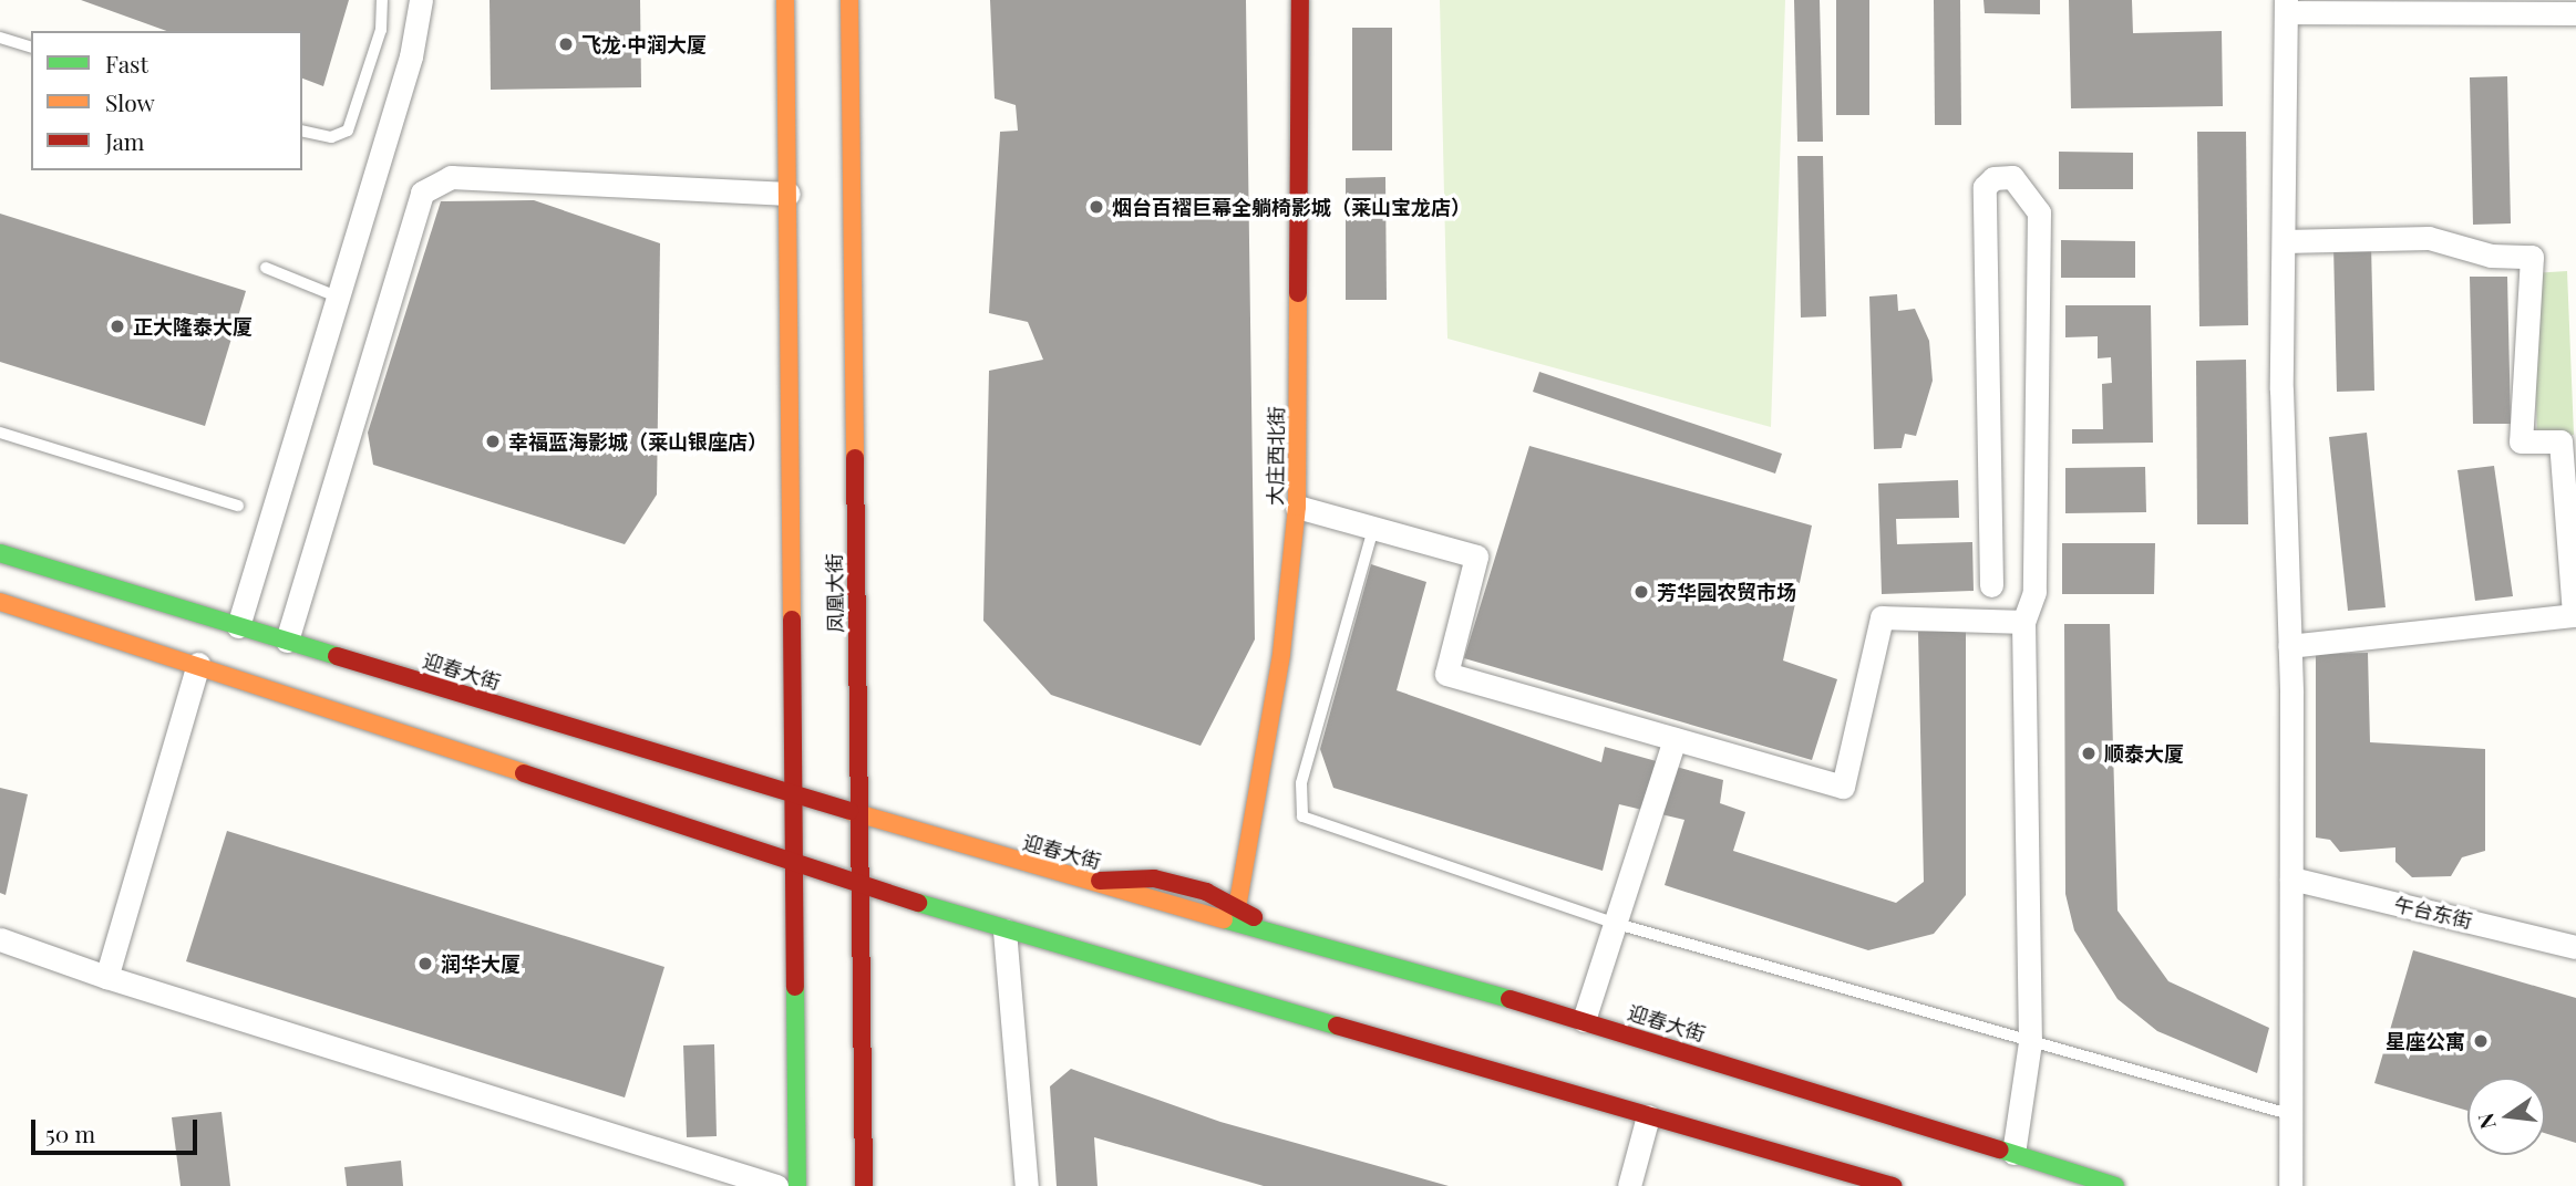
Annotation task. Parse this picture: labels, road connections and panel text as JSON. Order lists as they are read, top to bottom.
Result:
{
  "streets": {
    "main road": ["大庄西北街", "凤凰大街", "迎春大街"],
    "street": ["午台东街"]
  },
  "crossings": [
    ["凤凰大街", "迎春大街"]
  ],
  "places": [
    "飞龙·中润大厦",
    "烟台百褶巨幕全躺椅影城（莱山宝龙店）",
    "正大隆泰大厦",
    "幸福蓝海影城（莱山银座店）",
    "芳华园农贸市场",
    "顺泰大厦",
    "润华大厦",
    "星座公寓"
  ],
  "legend": ["Fast", "Slow", "Jam"],
  "scale_bar": "50 m",
  "north": "left"
}
